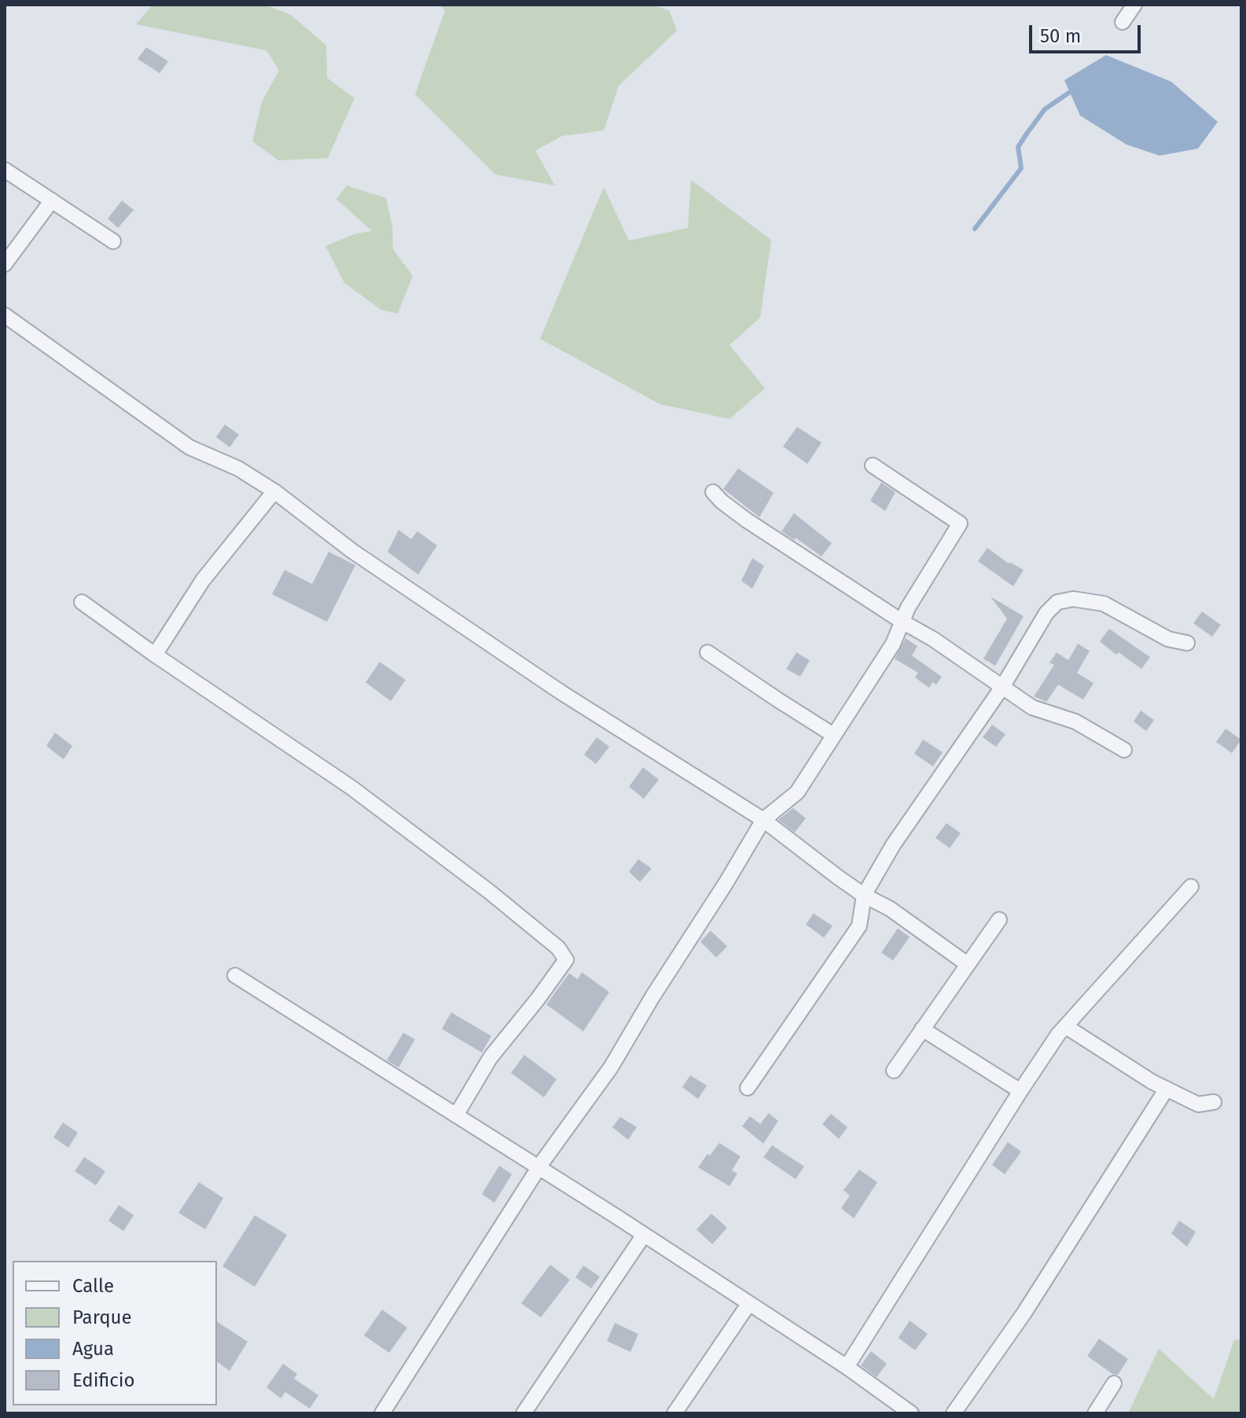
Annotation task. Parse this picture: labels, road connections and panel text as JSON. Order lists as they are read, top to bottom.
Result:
{
  "legend": [
    "Calle",
    "Parque",
    "Agua",
    "Edificio"
  ],
  "scale_bar": "50 m"
}
